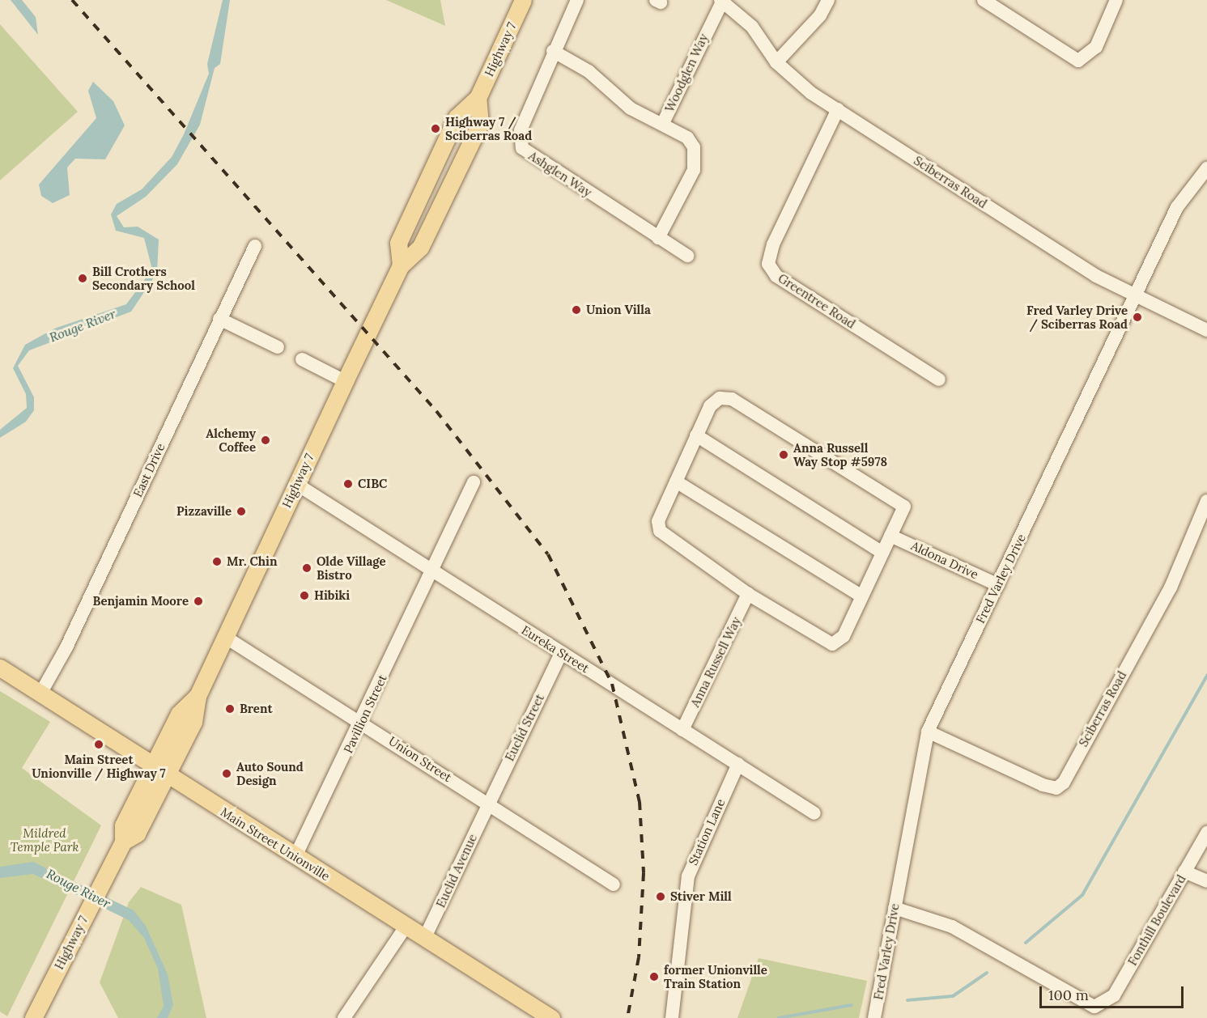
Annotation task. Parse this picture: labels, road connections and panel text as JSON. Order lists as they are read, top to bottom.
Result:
{
  "streets": {
    "main road": ["Highway 7", "Main Street Unionville"],
    "street": [
      "Woodglen Way",
      "Ashglen Way",
      "Sciberras Road",
      "Greentree Road",
      "East Drive",
      "Aldona Drive",
      "Fred Varley Drive",
      "Eureka Street",
      "Anna Russell Way",
      "Pavillion Street",
      "Euclid Street",
      "Union Street",
      "Station Lane",
      "Euclid Avenue",
      "Fonthill Boulevard"
    ]
  },
  "crossings": [
    ["Highway 7", "Eureka Street"],
    ["Highway 7", "Union Street"],
    ["Highway 7", "Main Street Unionville"],
    ["Woodglen Way", "Ashglen Way"],
    ["Woodglen Way", "Sciberras Road"],
    ["Sciberras Road", "Greentree Road"],
    ["Sciberras Road", "Fred Varley Drive"],
    ["East Drive", "Main Street Unionville"],
    ["Aldona Drive", "Fred Varley Drive"],
    ["Fred Varley Drive", "Fonthill Boulevard"],
    ["Eureka Street", "Anna Russell Way"],
    ["Eureka Street", "Pavillion Street"],
    ["Eureka Street", "Euclid Street"],
    ["Eureka Street", "Station Lane"],
    ["Pavillion Street", "Union Street"],
    ["Pavillion Street", "Main Street Unionville"],
    ["Euclid Street", "Union Street"],
    ["Euclid Street", "Euclid Avenue"],
    ["Union Street", "Euclid Avenue"],
    ["Main Street Unionville", "Euclid Avenue"]
  ],
  "water": ["Rouge River"],
  "parks": ["Mildred Temple Park"],
  "places": [
    "Highway 7 / Sciberras Road",
    "Bill Crothers Secondary School",
    "Union Villa",
    "Fred Varley Drive / Sciberras Road",
    "Alchemy Coffee",
    "Anna Russell Way Stop #5978",
    "CIBC",
    "Pizzaville",
    "Mr. Chin",
    "Olde Village Bistro",
    "Hibiki",
    "Benjamin Moore",
    "Brent",
    "Main Street Unionville / Highway 7",
    "Auto Sound Design",
    "Stiver Mill",
    "former Unionville Train Station"
  ],
  "scale_bar": "100 m"
}
